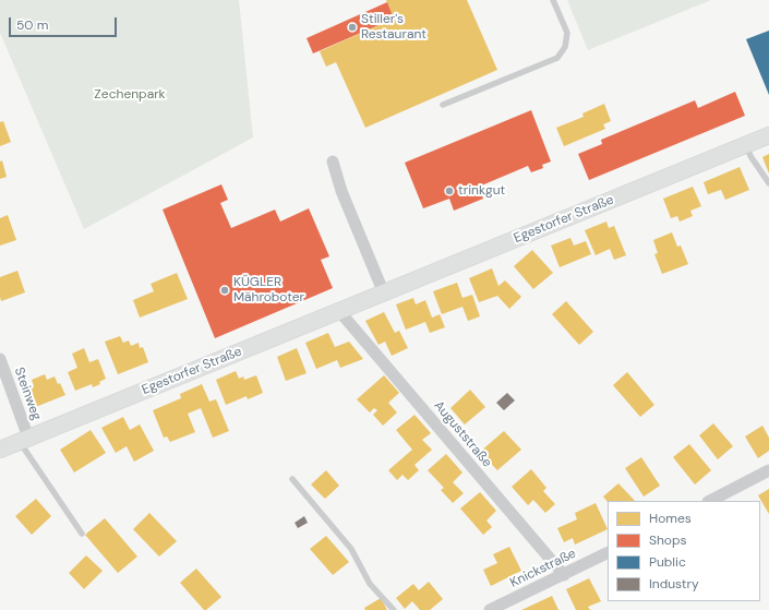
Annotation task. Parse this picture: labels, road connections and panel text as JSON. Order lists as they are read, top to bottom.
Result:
{
  "streets": {
    "main road": ["Egestorfer Straße"],
    "street": ["Steinweg", "Auguststraße", "Knickstraße"]
  },
  "crossings": [
    ["Egestorfer Straße", "Steinweg"],
    ["Egestorfer Straße", "Auguststraße"],
    ["Auguststraße", "Knickstraße"]
  ],
  "parks": ["Zechenpark"],
  "places": ["Stiller's Restaurant", "trinkgut", "KÜGLER Mähroboter"],
  "legend": [
    "Homes",
    "Shops",
    "Public",
    "Industry"
  ],
  "scale_bar": "50 m"
}
